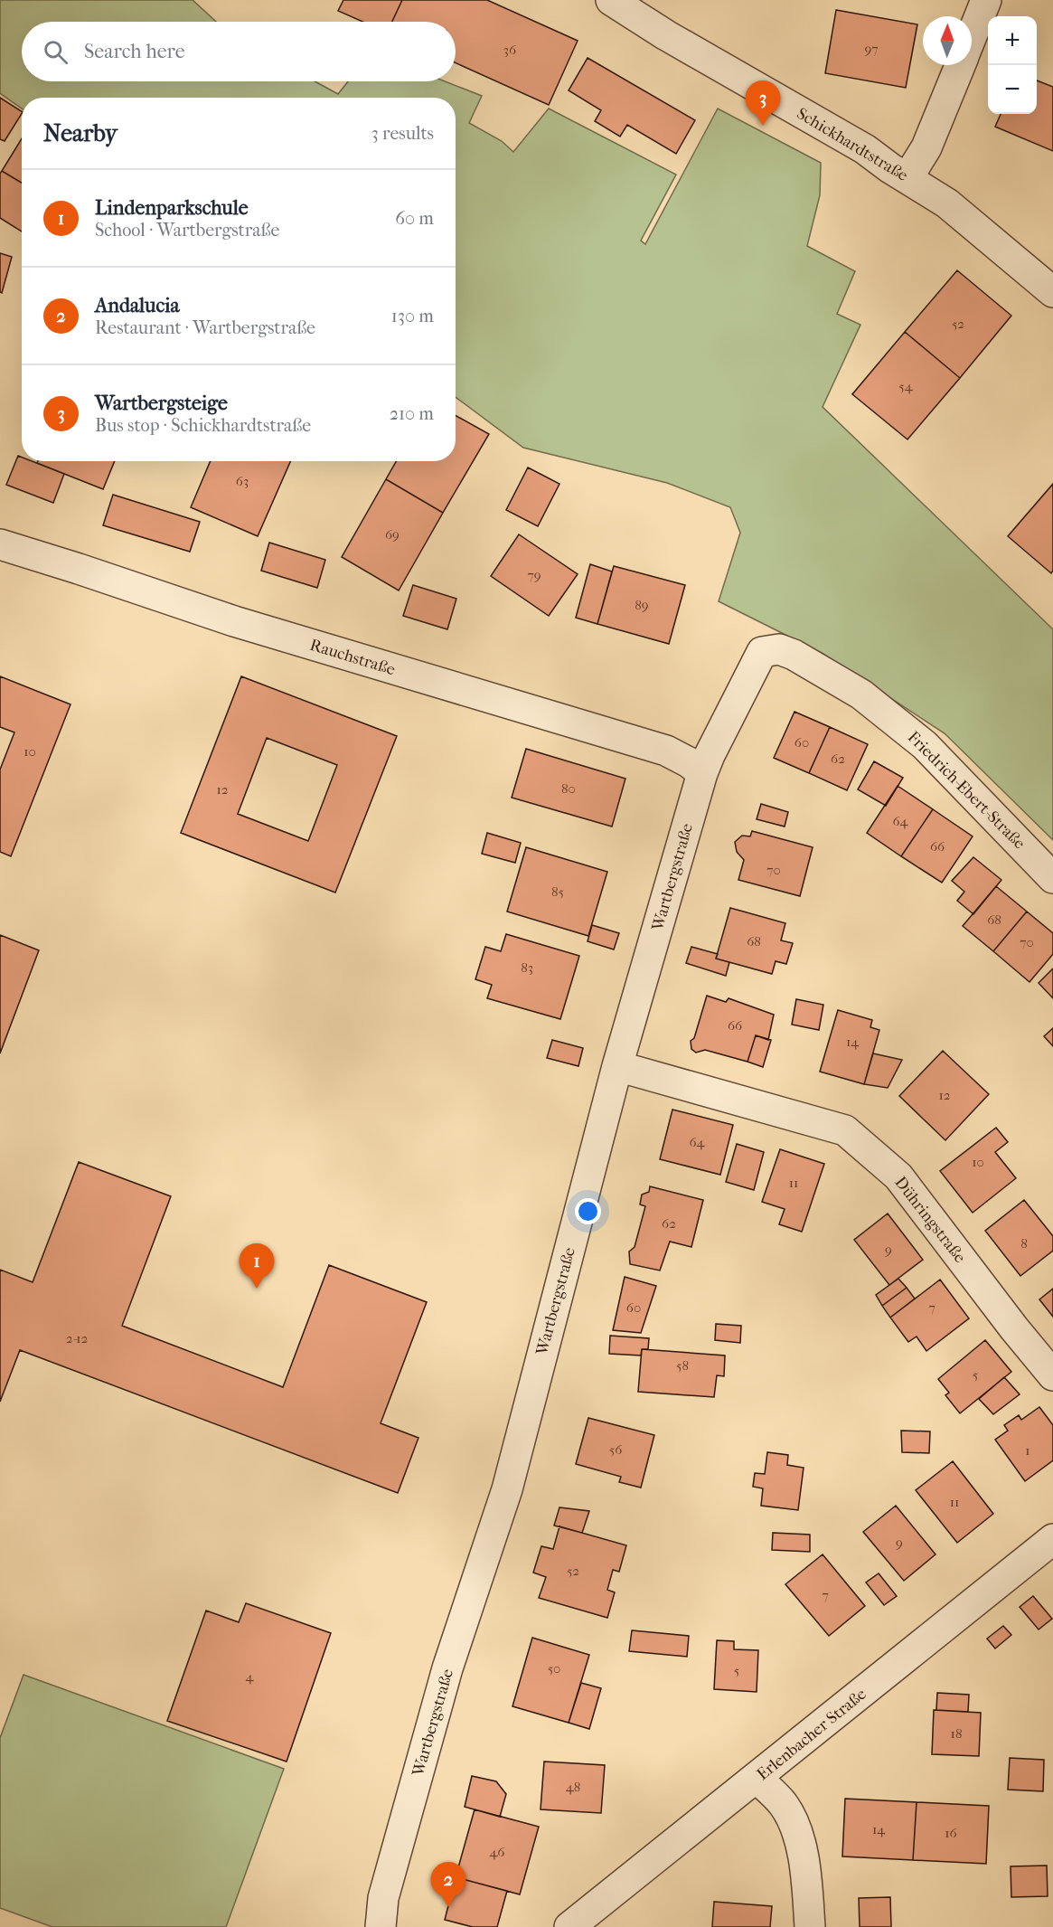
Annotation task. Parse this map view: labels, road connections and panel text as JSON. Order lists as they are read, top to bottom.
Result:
{
  "streets": {
    "street": [
      "Schickhardtstraße",
      "Rauchstraße",
      "Friedrich-Ebert-Straße",
      "Wartbergstraße",
      "Dühringstraße",
      "Erlenbacher Straße"
    ]
  },
  "crossings": [
    ["Rauchstraße", "Wartbergstraße"],
    ["Friedrich-Ebert-Straße", "Wartbergstraße"],
    ["Wartbergstraße", "Dühringstraße"]
  ],
  "house_numbers": [
    "97",
    "36",
    "52",
    "54",
    "63",
    "69",
    "79",
    "89",
    "60",
    "10",
    "62",
    "80",
    "12",
    "64",
    "66",
    "70",
    "85",
    "68",
    "68",
    "70",
    "83",
    "66",
    "14",
    "12",
    "64",
    "10",
    "11",
    "62",
    "8",
    "9",
    "60",
    "7",
    "2-12",
    "58",
    "5",
    "56",
    "1",
    "11",
    "9",
    "52",
    "7",
    "50",
    "5",
    "4",
    "18",
    "48",
    "14",
    "16",
    "46"
  ],
  "north": "top",
  "page": {
    "map_buttons": ["+", "−"],
    "search": "Search here",
    "pins": ["3", "1", "2"],
    "heading": ["Nearby", "3 results"],
    "list": [
      {
        "mark": "1",
        "name": "Lindenparkschule",
        "note": "School · Wartbergstraße",
        "value": "60 m"
      },
      {
        "mark": "2",
        "name": "Andalucia",
        "note": "Restaurant · Wartbergstraße",
        "value": "130 m"
      },
      {
        "mark": "3",
        "name": "Wartbergsteige",
        "note": "Bus stop · Schickhardtstraße",
        "value": "210 m"
      }
    ]
  }
}
